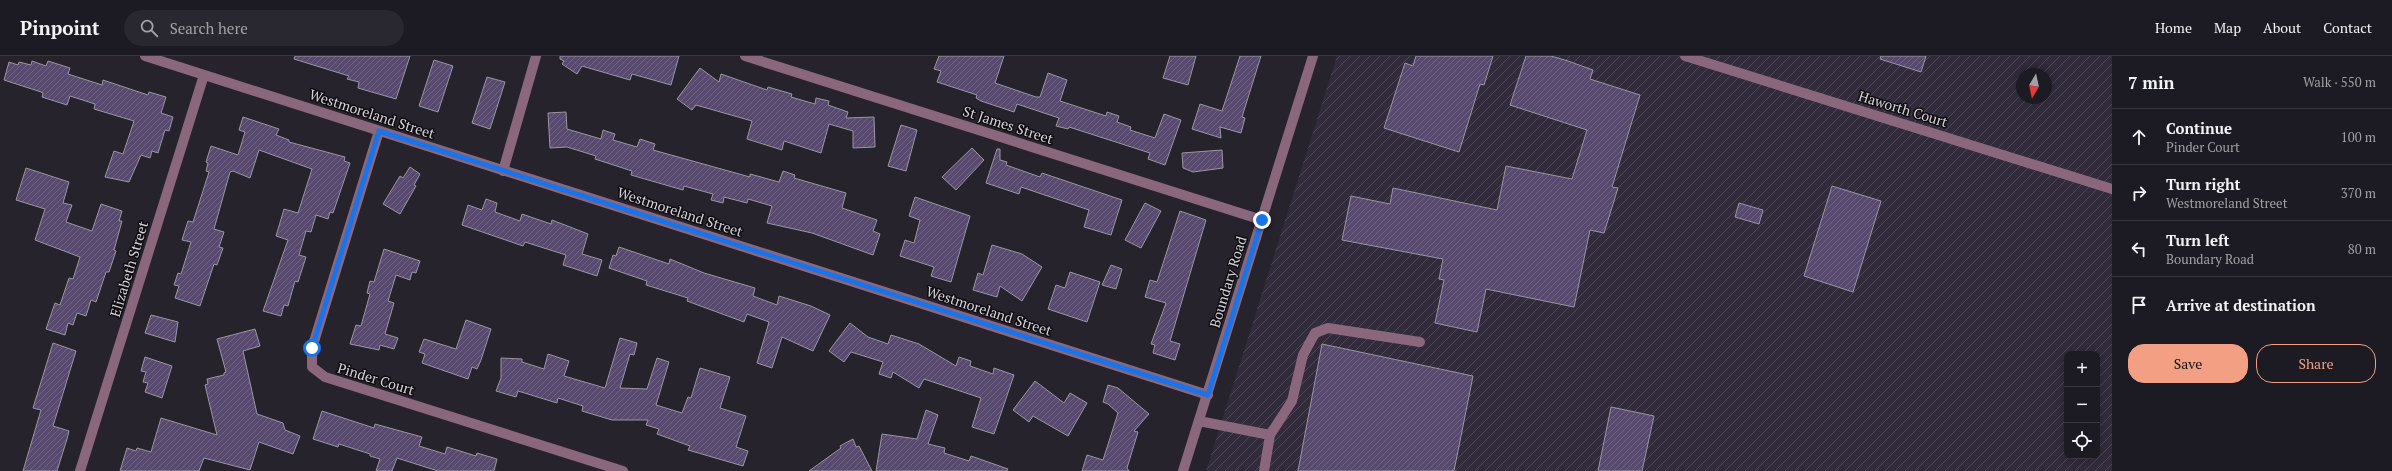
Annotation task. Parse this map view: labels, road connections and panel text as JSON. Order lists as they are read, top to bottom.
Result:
{
  "streets": {
    "street": [
      "Haworth Court",
      "Westmoreland Street",
      "St James Street",
      "Elizabeth Street",
      "Boundary Road",
      "Pinder Court"
    ]
  },
  "crossings": [
    ["Westmoreland Street", "Elizabeth Street"],
    ["Westmoreland Street", "Boundary Road"],
    ["Westmoreland Street", "Pinder Court"],
    ["St James Street", "Boundary Road"]
  ],
  "north": "bottom",
  "page": {
    "header": "Pinpoint",
    "search": "Search here",
    "nav": [
      "Home",
      "Map",
      "About",
      "Contact"
    ],
    "heading": ["7 min", "Walk · 550 m"],
    "list": [
      ["Continue", "Pinder Court", "100 m"],
      ["Turn right", "Westmoreland Street", "370 m"],
      ["Turn left", "Boundary Road", "80 m"],
      "Arrive at destination"
    ],
    "buttons": ["Save", "Share"],
    "map_buttons": ["+", "−"]
  }
}
